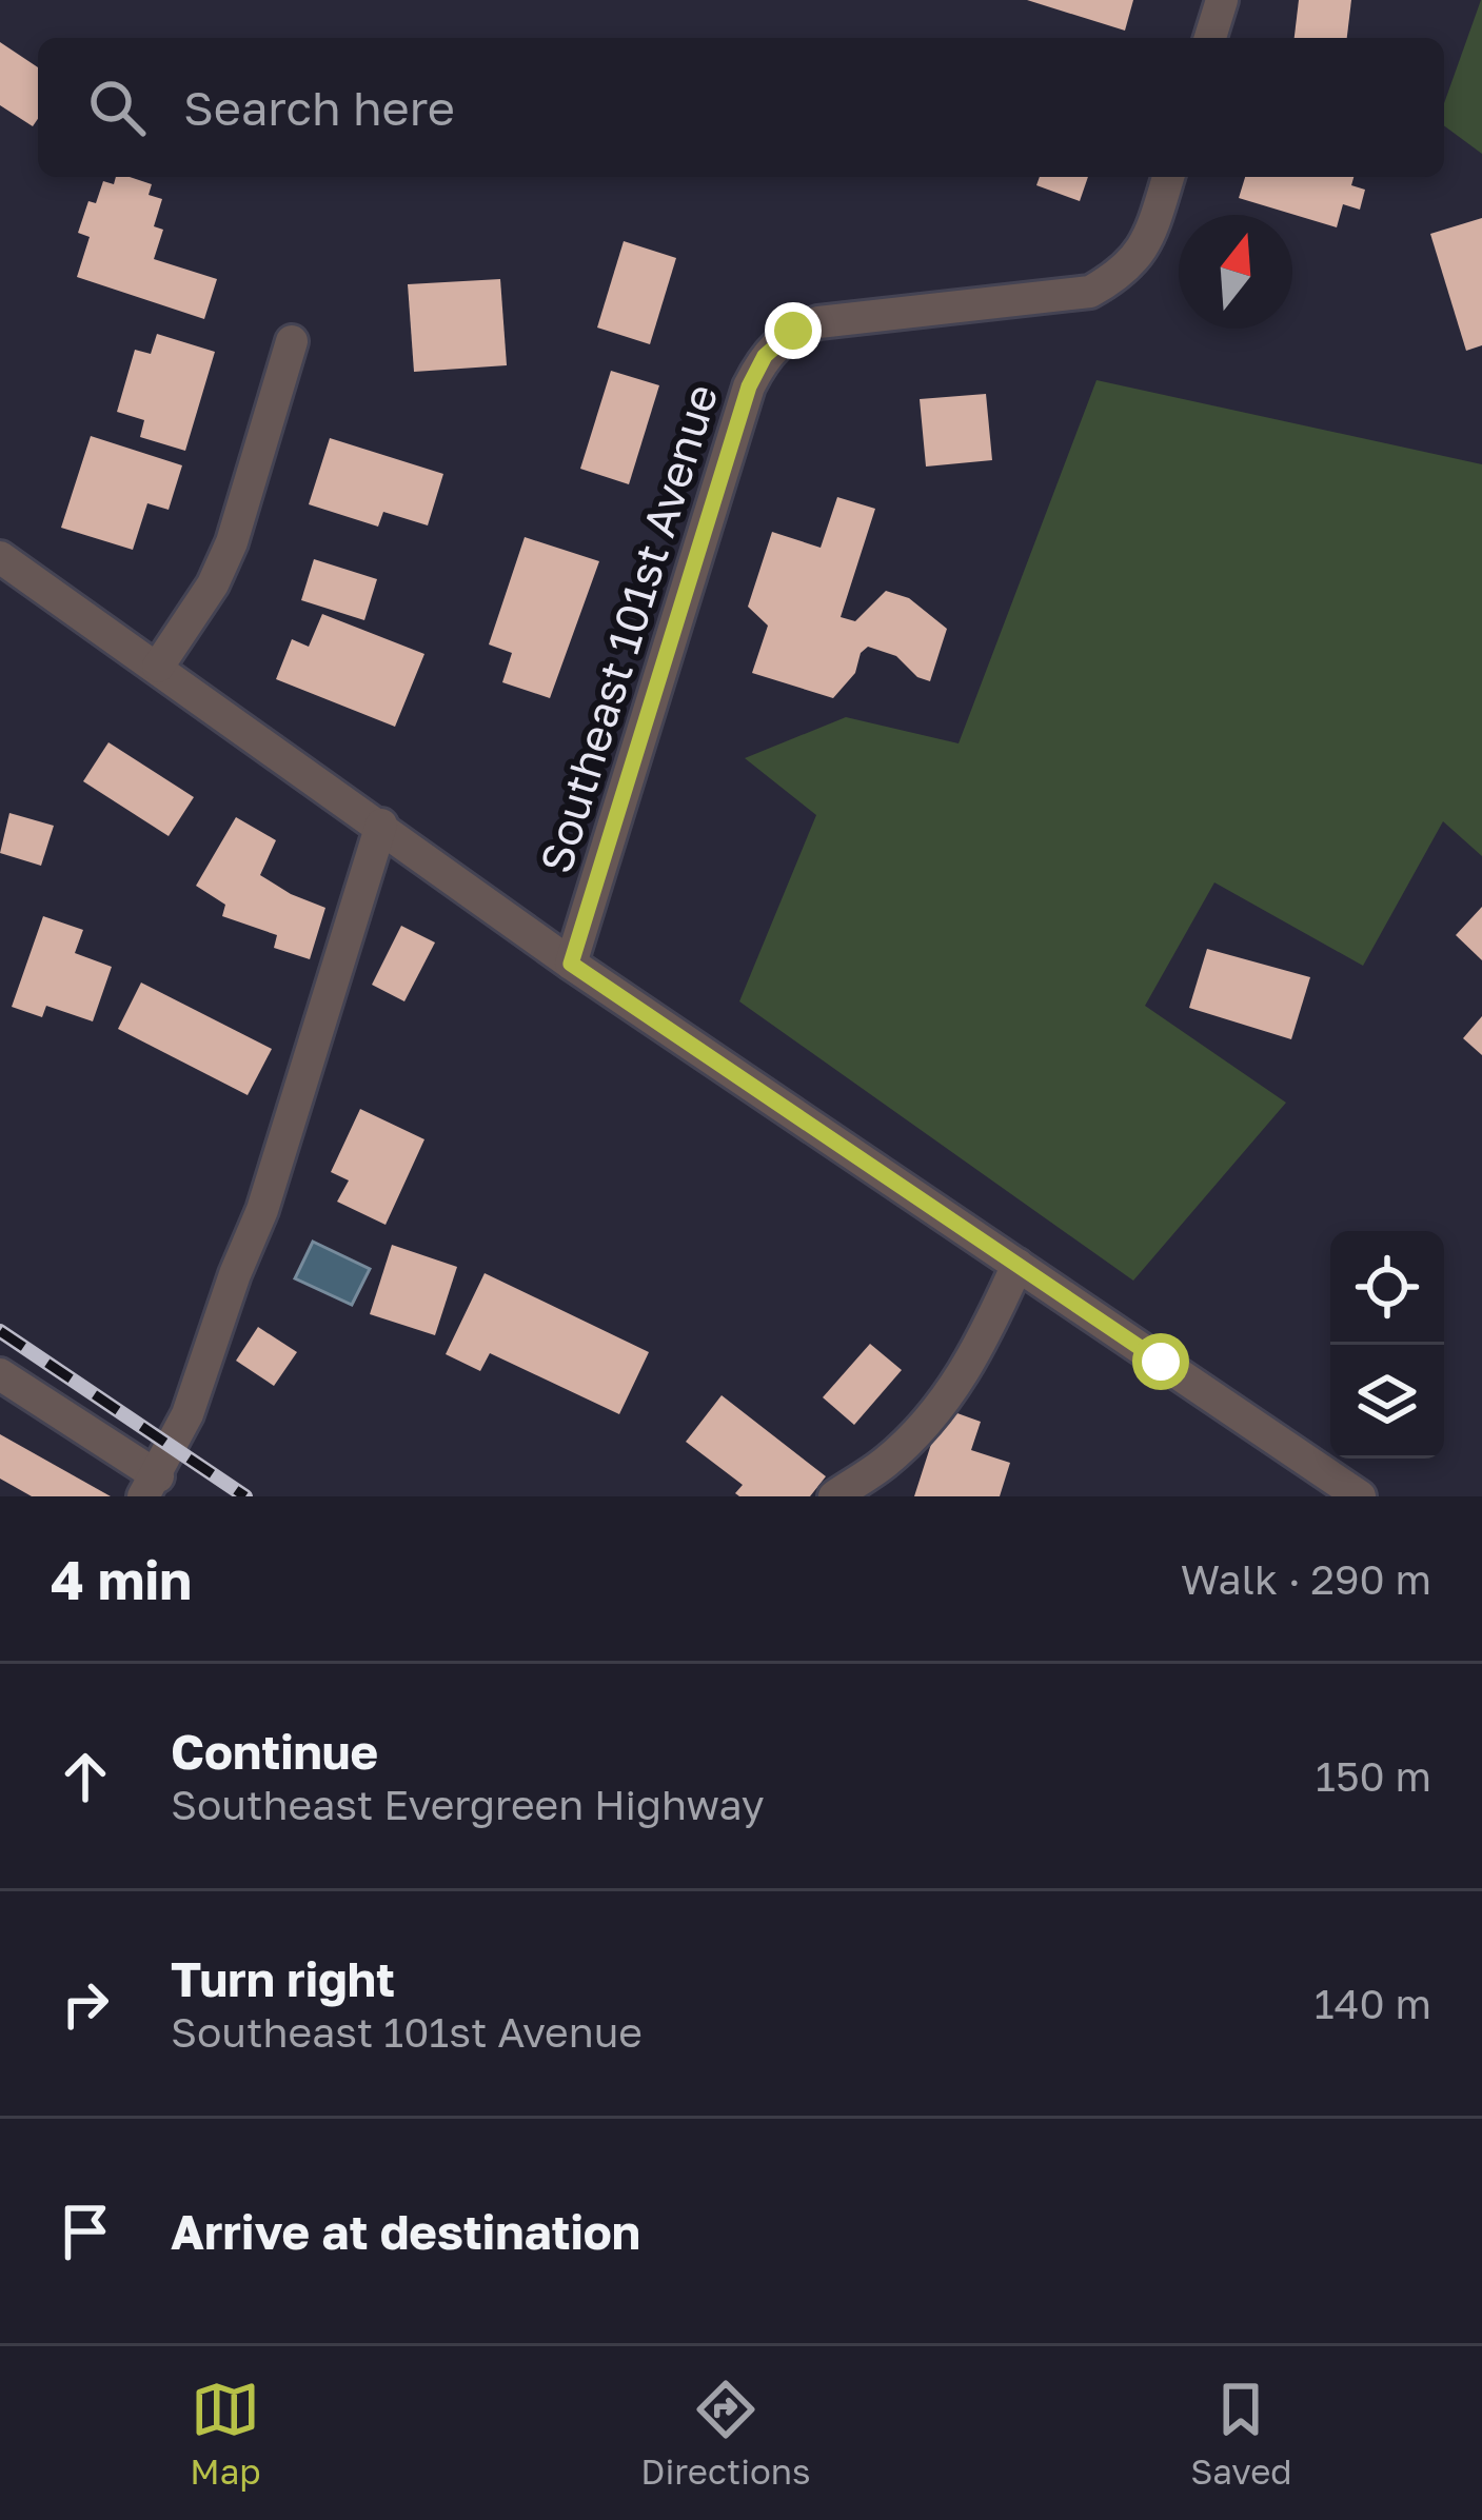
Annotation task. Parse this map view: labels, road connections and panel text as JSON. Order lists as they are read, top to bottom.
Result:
{
  "streets": {
    "street": ["Southeast 101st Avenue"]
  },
  "north": "top",
  "page": {
    "search": "Search here",
    "heading": ["4 min", "Walk · 290 m"],
    "list": [
      ["Continue", "Southeast Evergreen Highway", "150 m"],
      ["Turn right", "Southeast 101st Avenue", "140 m"],
      "Arrive at destination"
    ],
    "nav": ["Map", "Directions", "Saved"]
  }
}
